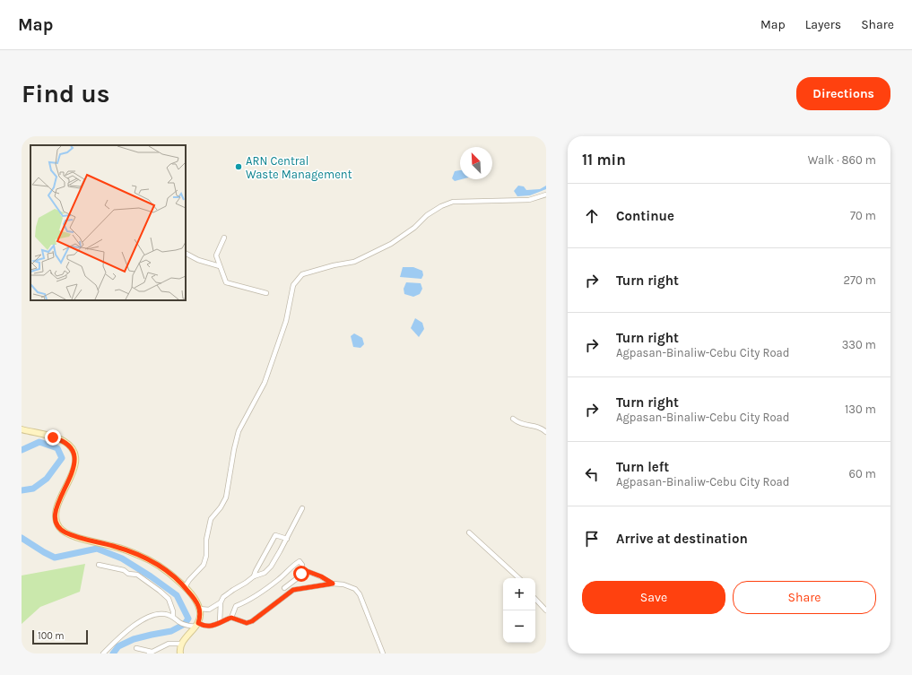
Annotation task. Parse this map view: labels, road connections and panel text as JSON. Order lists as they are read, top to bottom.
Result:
{
  "places": ["ARN Central Waste Management"],
  "scale_bar": "100 m",
  "north": "top left",
  "page": {
    "header": "Map",
    "nav": ["Map", "Layers", "Share"],
    "buttons": [
      "Directions",
      ["Save", "Share"]
    ],
    "title": "Find us",
    "heading": ["11 min", "Walk · 860 m"],
    "list": [
      ["Continue", "70 m"],
      ["Turn right", "270 m"],
      ["Turn right", "Agpasan-Binaliw-Cebu City Road", "330 m"],
      ["Turn right", "Agpasan-Binaliw-Cebu City Road", "130 m"],
      ["Turn left", "Agpasan-Binaliw-Cebu City Road", "60 m"],
      "Arrive at destination"
    ],
    "map_buttons": ["+", "−"],
    "scale": "100 m"
  }
}
